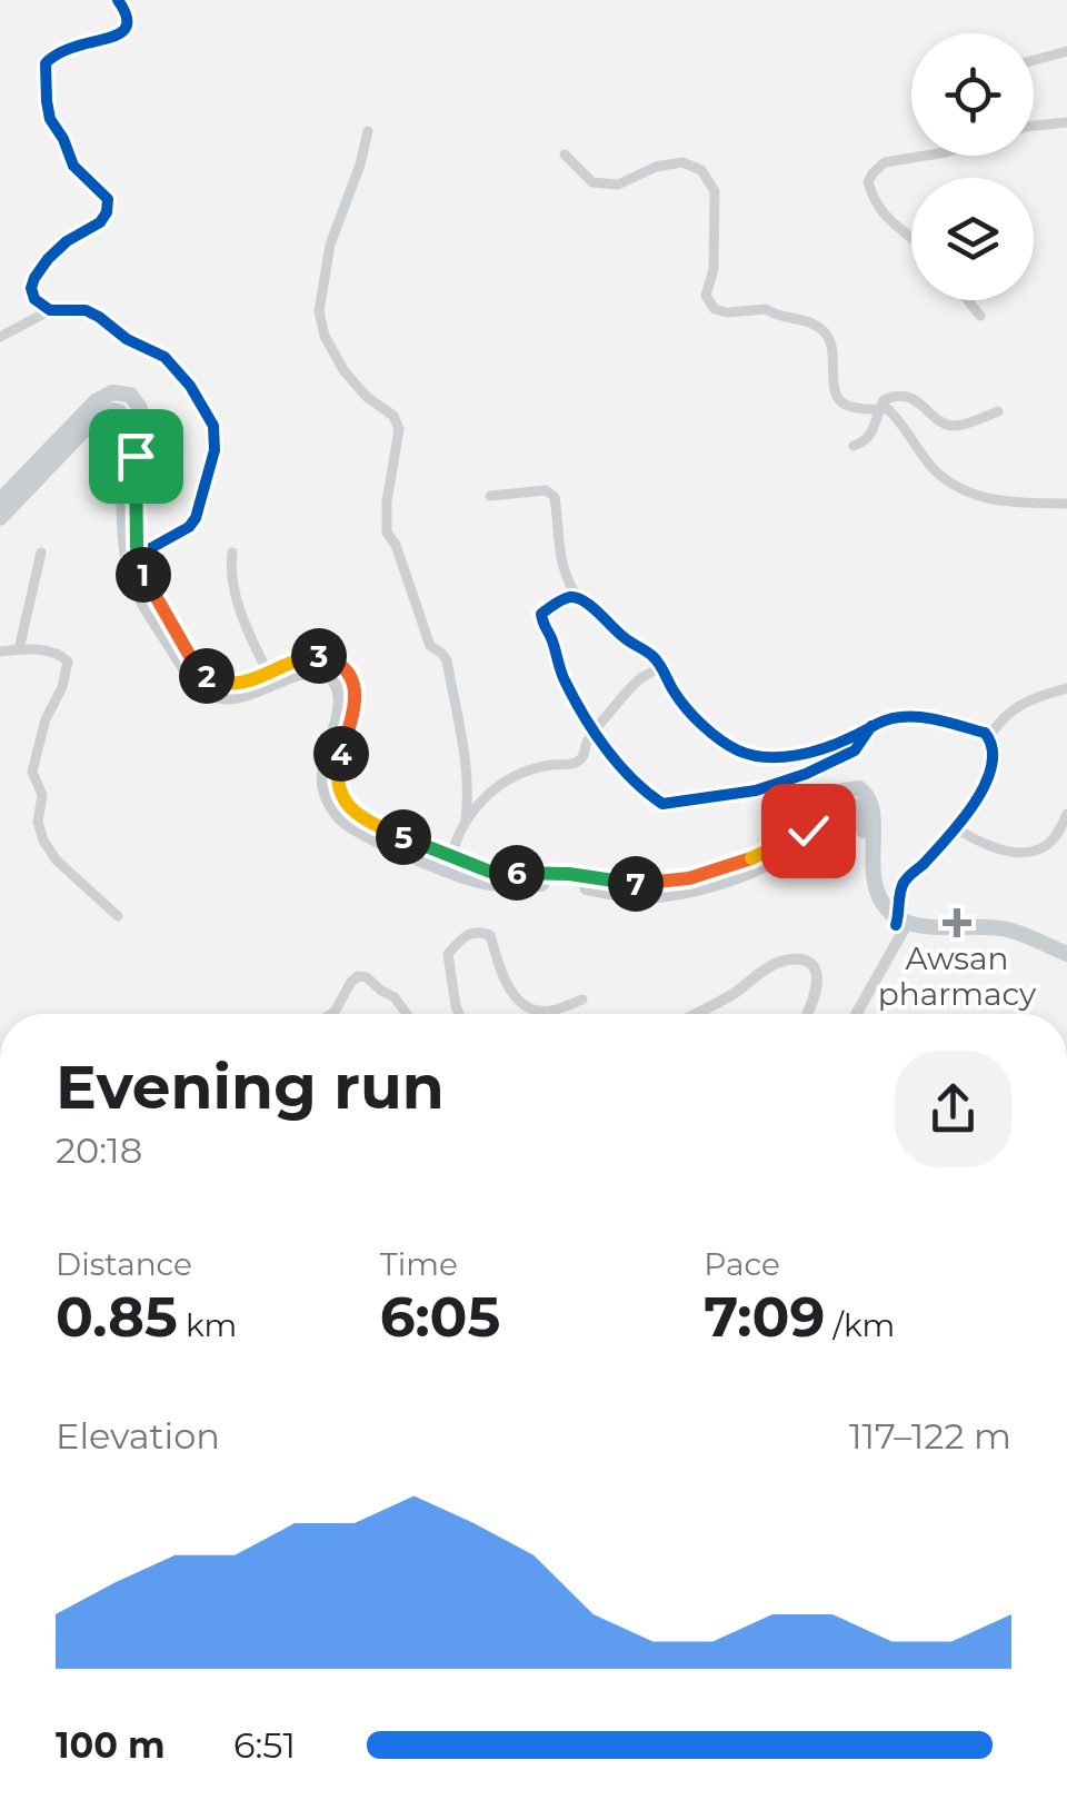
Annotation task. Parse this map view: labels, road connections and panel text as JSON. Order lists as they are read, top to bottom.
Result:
{
  "places": {
    "health": ["Awsan pharmacy"]
  },
  "page": {
    "pins": [
      "1",
      "3",
      "2",
      "4",
      "5",
      "6",
      "7"
    ],
    "heading": ["Evening run", "20:18"],
    "stats": [
      ["Distance", "0.85 km"],
      ["Time", "6:05"],
      ["Pace", "7:09 /km"]
    ],
    "chart": ["Elevation", "117–122 m"],
    "list": [
      {
        "name": "100 m",
        "note": "6:51"
      }
    ]
  }
}
